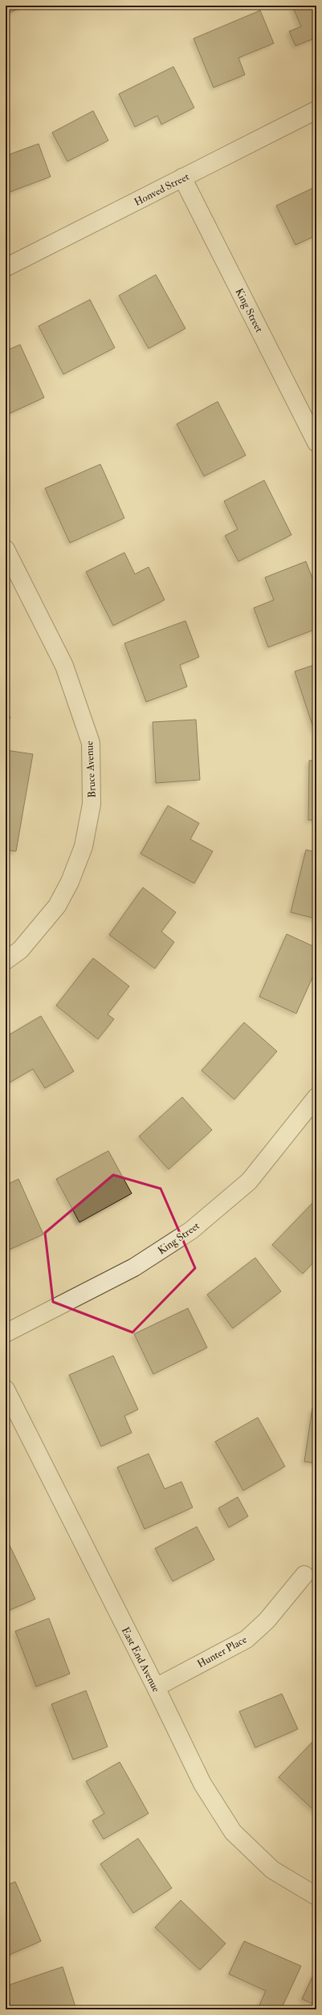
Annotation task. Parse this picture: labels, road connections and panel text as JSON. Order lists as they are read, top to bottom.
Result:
{
  "streets": {
    "street": [
      "Honved Street",
      "King Street",
      "Bruce Avenue",
      "Hunter Place",
      "East End Avenue"
    ]
  },
  "crossings": [
    ["Honved Street", "King Street"],
    ["Hunter Place", "East End Avenue"]
  ]
}
